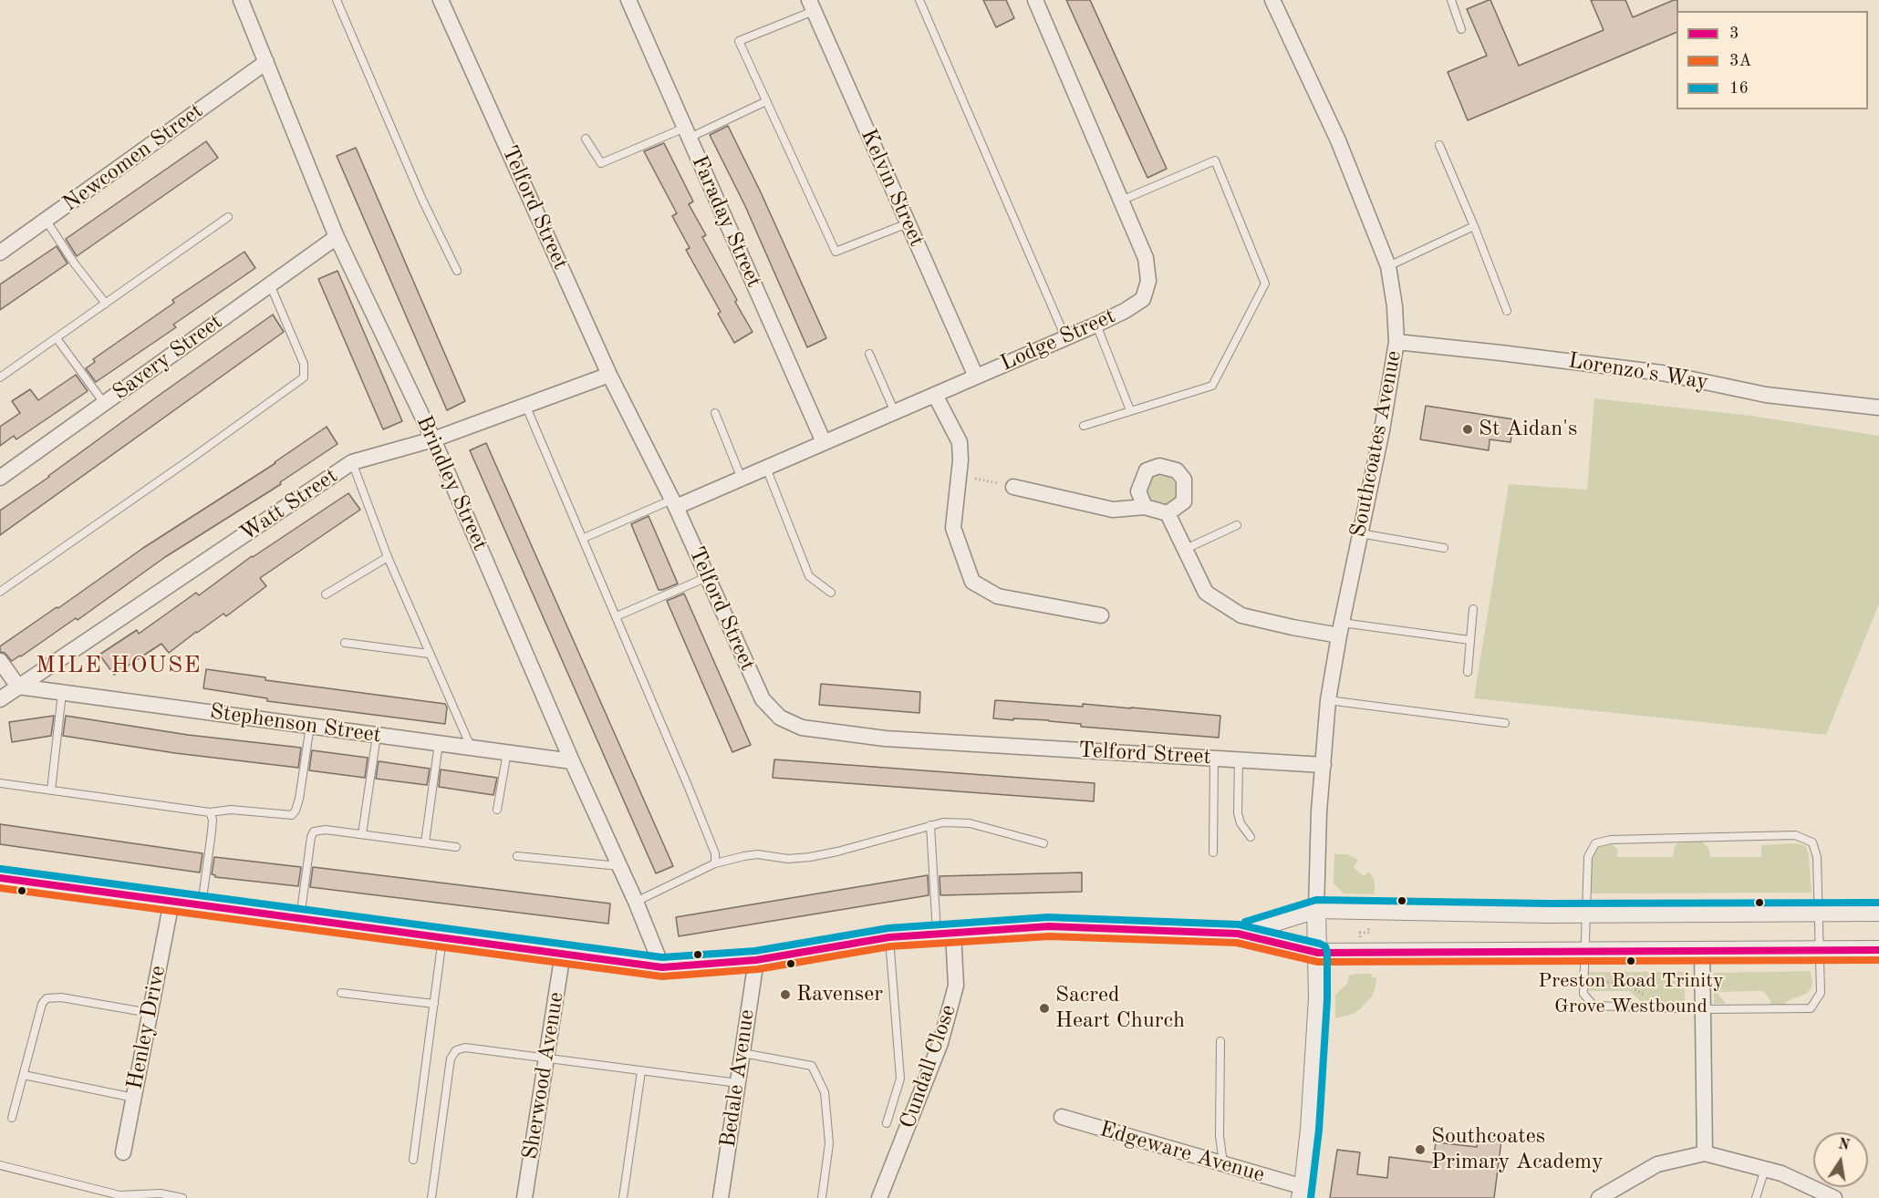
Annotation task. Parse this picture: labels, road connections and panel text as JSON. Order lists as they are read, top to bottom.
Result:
{
  "streets": {
    "street": [
      "Newcomen Street",
      "Kelvin Street",
      "Telford Street",
      "Faraday Street",
      "Lodge Street",
      "Savery Street",
      "Lorenzo's Way",
      "Southcoates Avenue",
      "Brindley Street",
      "Watt Street",
      "Stephenson Street",
      "Henley Drive",
      "Cundall Close",
      "Sherwood Avenue",
      "Bedale Avenue",
      "Edgeware Avenue"
    ]
  },
  "crossings": [
    ["Newcomen Street", "Brindley Street"],
    ["Kelvin Street", "Lodge Street"],
    ["Telford Street", "Lodge Street"],
    ["Telford Street", "Southcoates Avenue"],
    ["Telford Street", "Watt Street"],
    ["Faraday Street", "Lodge Street"],
    ["Savery Street", "Brindley Street"],
    ["Lorenzo's Way", "Southcoates Avenue"],
    ["Brindley Street", "Watt Street"],
    ["Brindley Street", "Stephenson Street"],
    ["Watt Street", "Stephenson Street"]
  ],
  "districts": ["MILE HOUSE"],
  "places": [
    "St Aidan's",
    "Preston Road Trinity Grove Westbound",
    "Ravenser",
    "Sacred Heart Church",
    "Southcoates Primary Academy"
  ],
  "lines": ["transit line 16", "transit line 3", "transit line 3A"],
  "legend": ["3", "3A", "16"],
  "north": "top"
}
